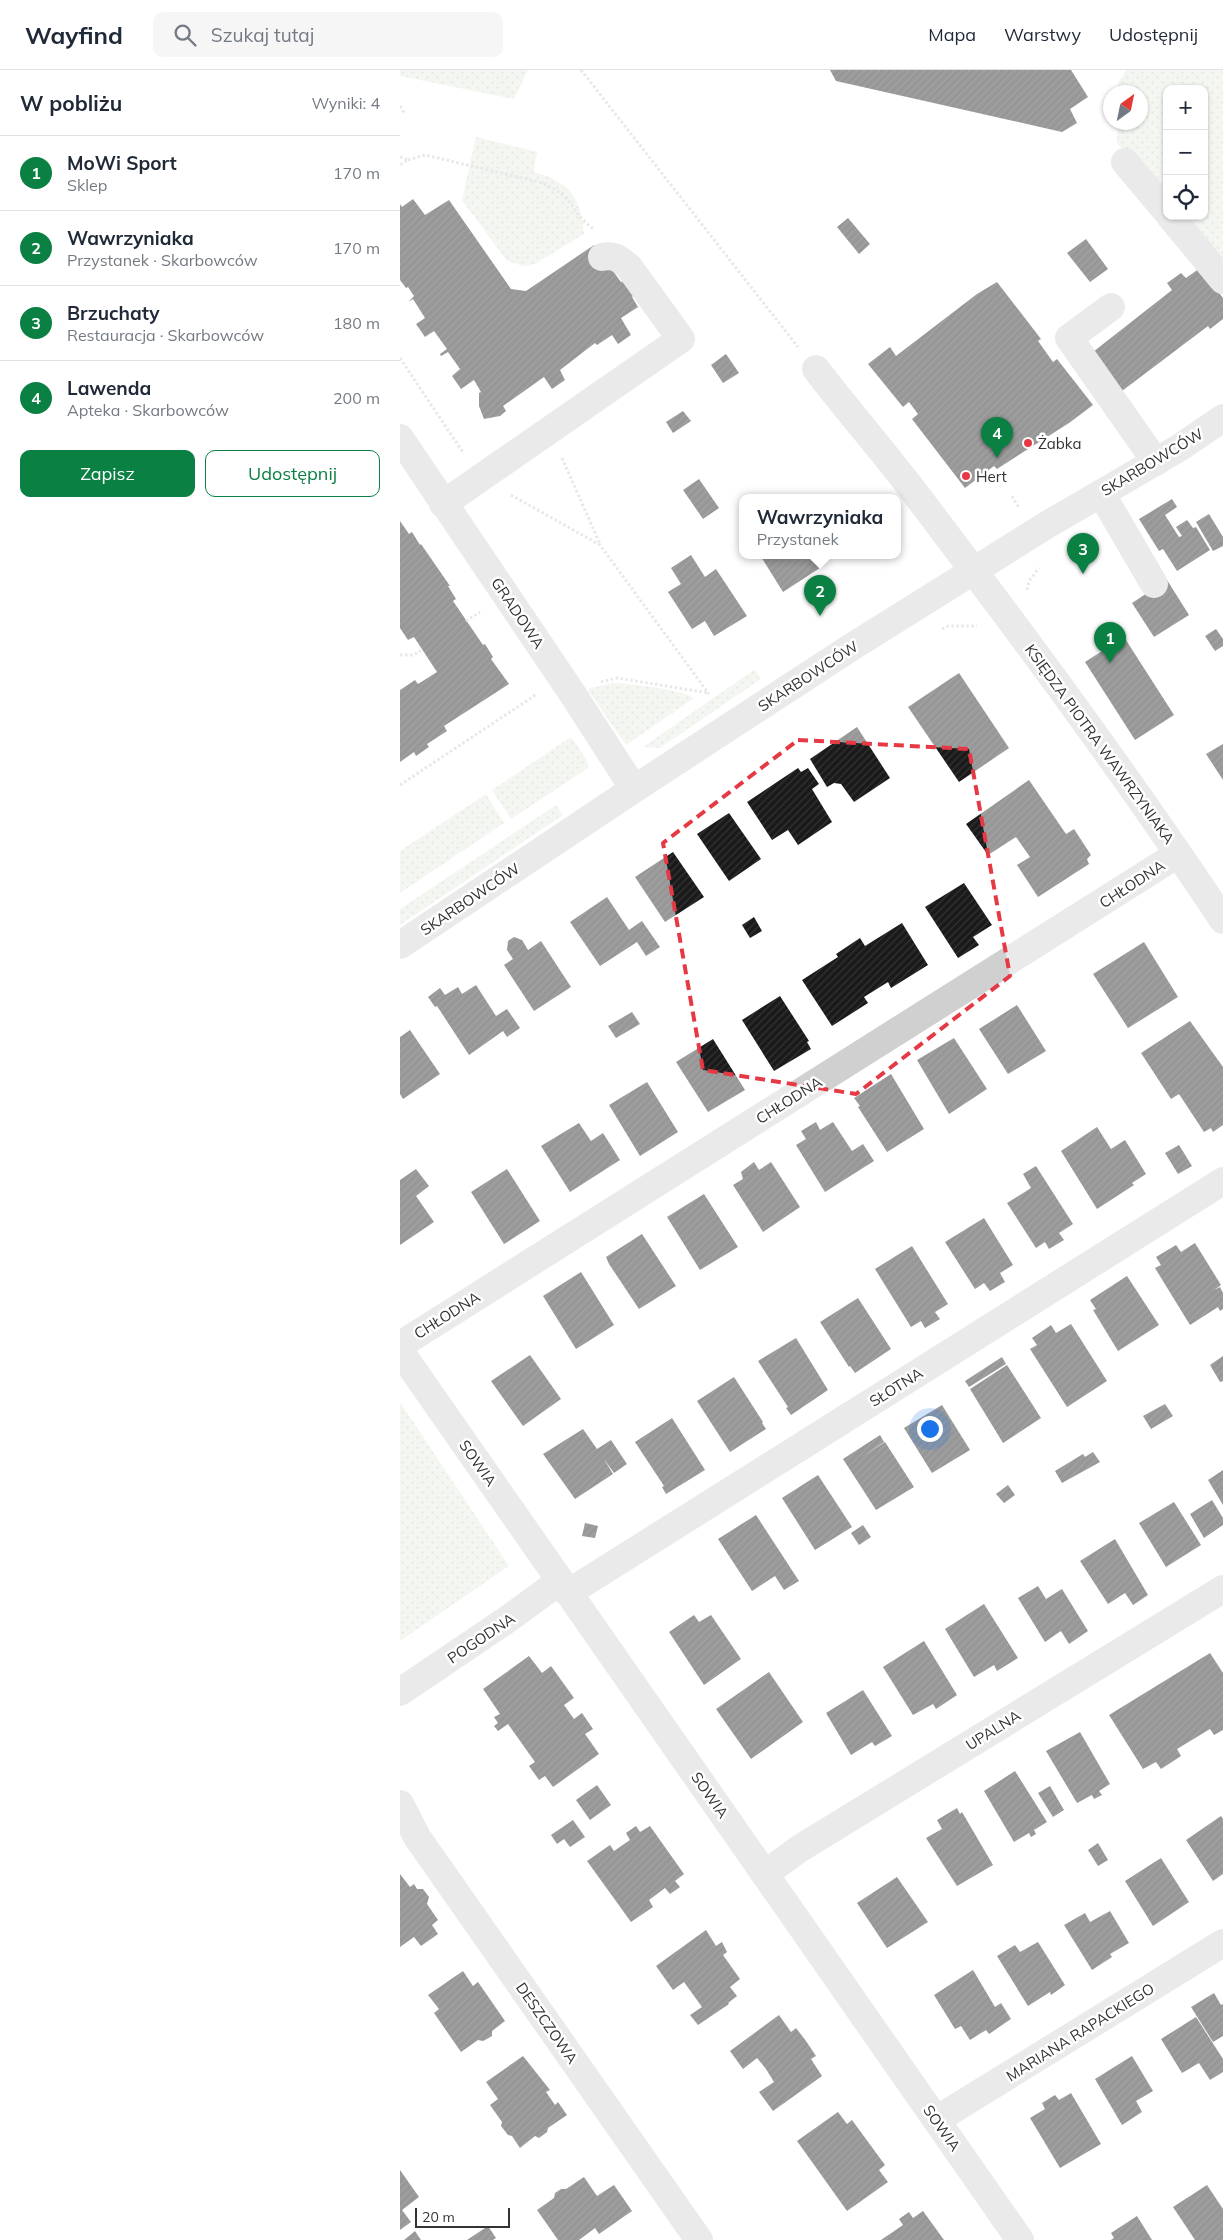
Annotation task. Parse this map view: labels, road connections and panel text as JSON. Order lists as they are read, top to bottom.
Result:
{
  "streets": {
    "street": [
      "SKARBOWCÓW",
      "GRADOWA",
      "KSIĘDZA PIOTRA WAWRZYNIAKA",
      "CHŁODNA",
      "SŁOTNA",
      "SOWIA",
      "POGODNA",
      "UPALNA",
      "DESZCZOWA",
      "MARIANA RAPACKIEGO"
    ]
  },
  "crossings": [
    ["SKARBOWCÓW", "GRADOWA"],
    ["SKARBOWCÓW", "KSIĘDZA PIOTRA WAWRZYNIAKA"],
    ["KSIĘDZA PIOTRA WAWRZYNIAKA", "CHŁODNA"],
    ["SŁOTNA", "SOWIA"],
    ["SŁOTNA", "POGODNA"],
    ["SOWIA", "POGODNA"],
    ["SOWIA", "UPALNA"],
    ["SOWIA", "MARIANA RAPACKIEGO"]
  ],
  "places": ["Żabka", "Hert"],
  "scale_bar": "20 m",
  "north": "top right",
  "page": {
    "header": "Wayfind",
    "search": "Szukaj tutaj",
    "nav": ["Mapa", "Warstwy", "Udostępnij"],
    "heading": ["W pobliżu", "Wyniki: 4"],
    "map_buttons": ["+", "−"],
    "list": [
      {
        "mark": "1",
        "name": "MoWi Sport",
        "note": "Sklep",
        "value": "170 m"
      },
      {
        "mark": "2",
        "name": "Wawrzyniaka",
        "note": "Przystanek · Skarbowców",
        "value": "170 m"
      },
      {
        "mark": "3",
        "name": "Brzuchaty",
        "note": "Restauracja · Skarbowców",
        "value": "180 m"
      },
      {
        "mark": "4",
        "name": "Lawenda",
        "note": "Apteka · Skarbowców",
        "value": "200 m"
      }
    ],
    "pins": [
      "4",
      "3",
      "2",
      "1"
    ],
    "buttons": ["Zapisz", "Udostępnij"],
    "popup": ["Wawrzyniaka", "Przystanek"],
    "scale": "20 m"
  }
}
